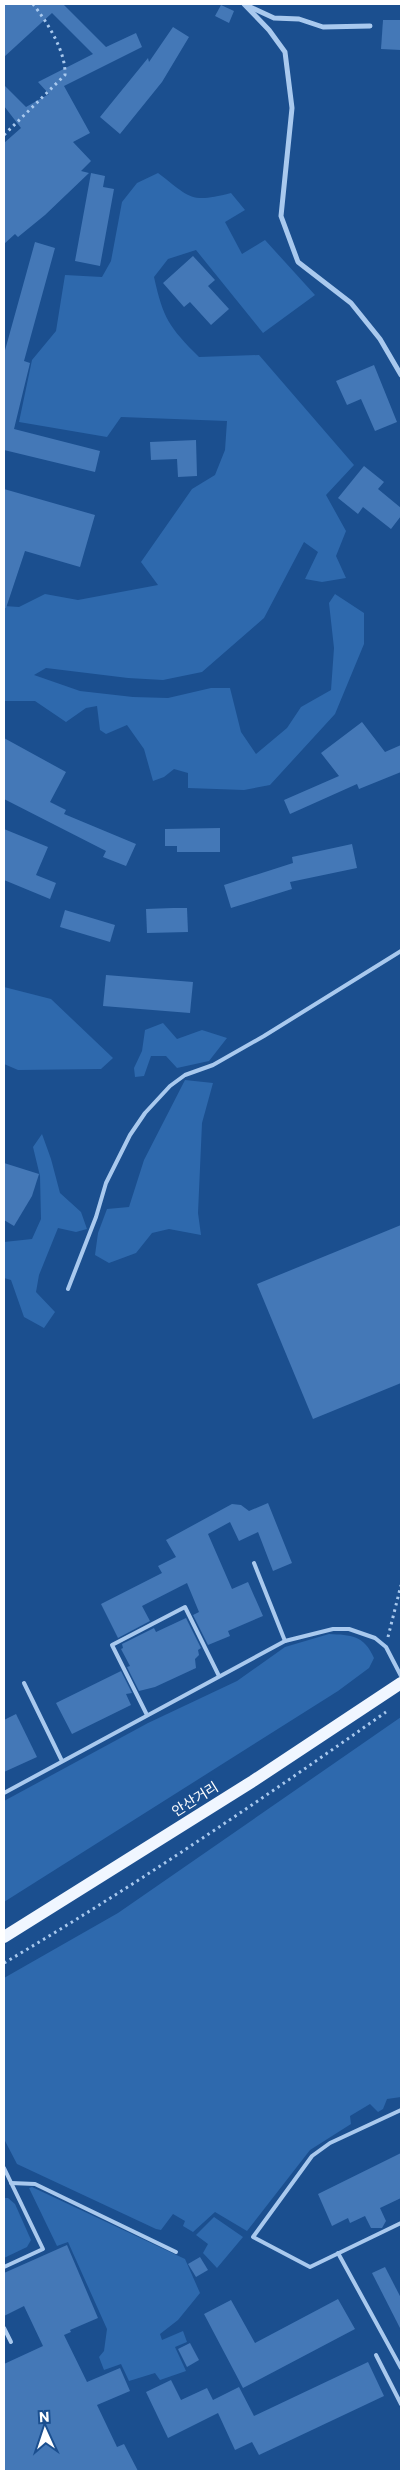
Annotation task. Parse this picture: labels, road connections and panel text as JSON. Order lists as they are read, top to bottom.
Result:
{
  "streets": {
    "main road": ["안산거리"]
  },
  "north": "top"
}
